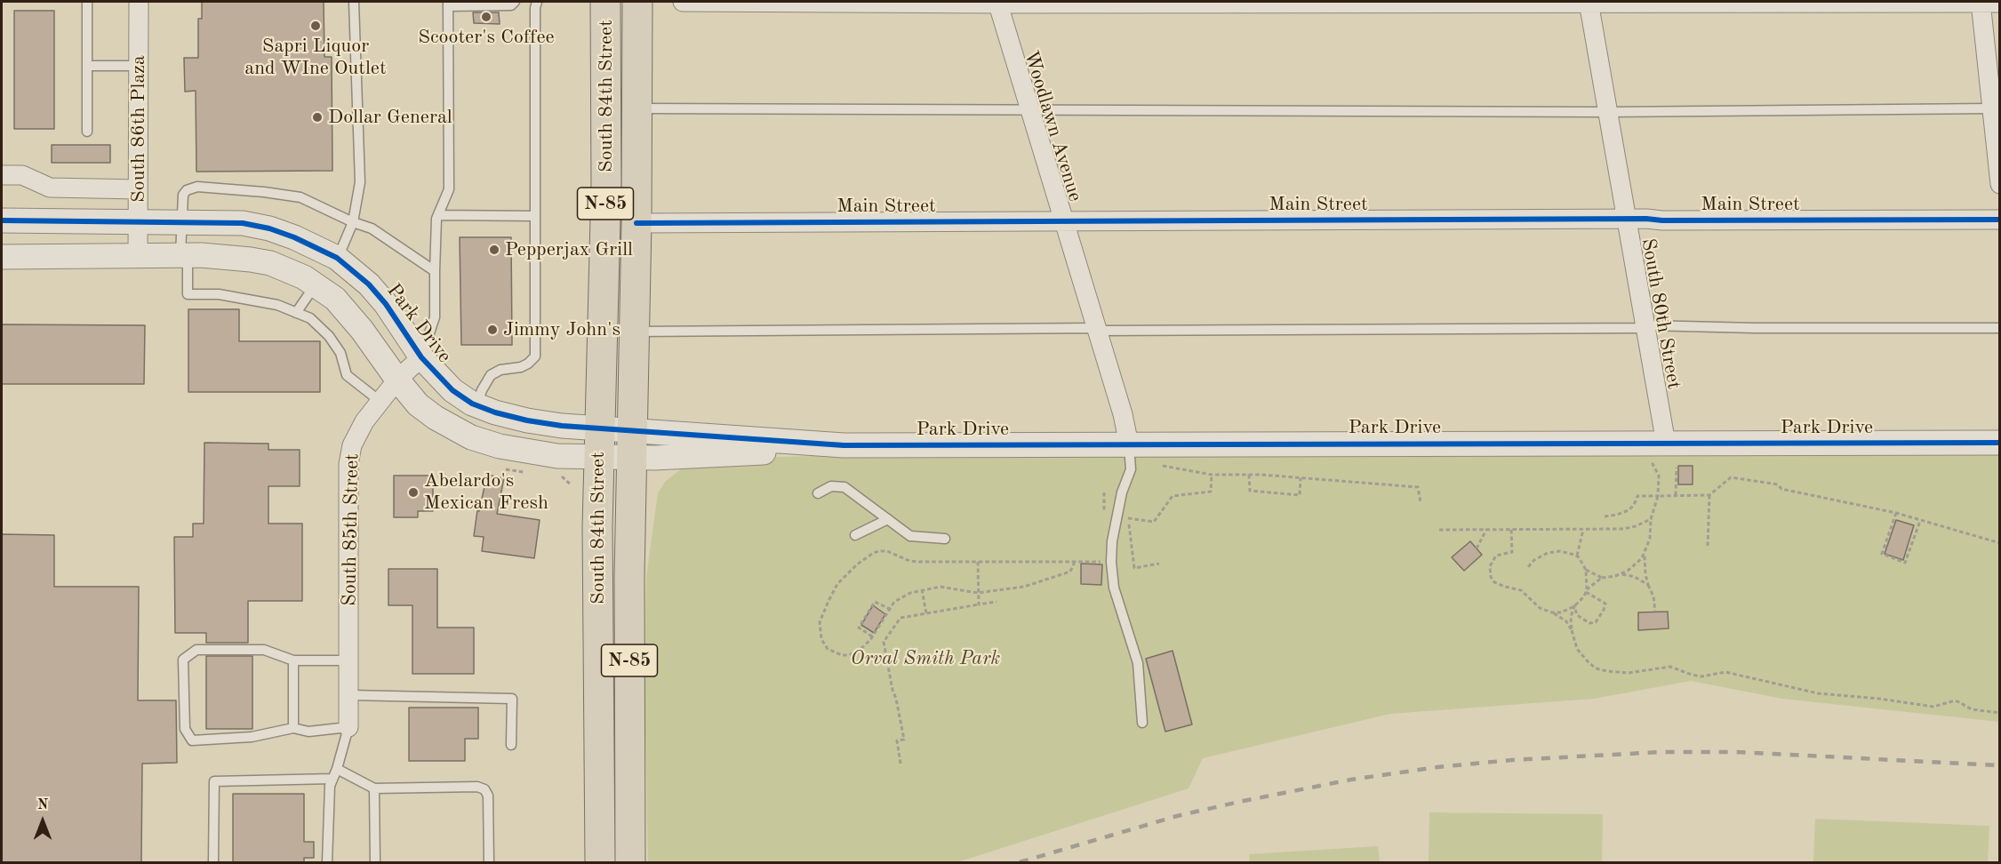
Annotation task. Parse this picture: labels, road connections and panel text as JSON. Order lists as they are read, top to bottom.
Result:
{
  "streets": {
    "main road": ["South 84th Street", "N-85"],
    "street": [
      "Woodlawn Avenue",
      "South 86th Plaza",
      "Main Street",
      "South 80th Street",
      "Park Drive",
      "South 85th Street"
    ]
  },
  "crossings": [
    ["South 84th Street", "Main Street"],
    ["South 84th Street", "Park Drive"],
    ["Woodlawn Avenue", "Main Street"],
    ["Woodlawn Avenue", "Park Drive"],
    ["South 86th Plaza", "Park Drive"],
    ["Main Street", "South 80th Street"],
    ["South 80th Street", "Park Drive"],
    ["Park Drive", "South 85th Street"]
  ],
  "parks": ["Orval Smith Park"],
  "places": [
    "Scooter's Coffee",
    "Sapri Liquor and WIne Outlet",
    "Dollar General",
    "Pepperjax Grill",
    "Jimmy John's",
    "Abelardo's Mexican Fresh"
  ],
  "north": "top"
}
